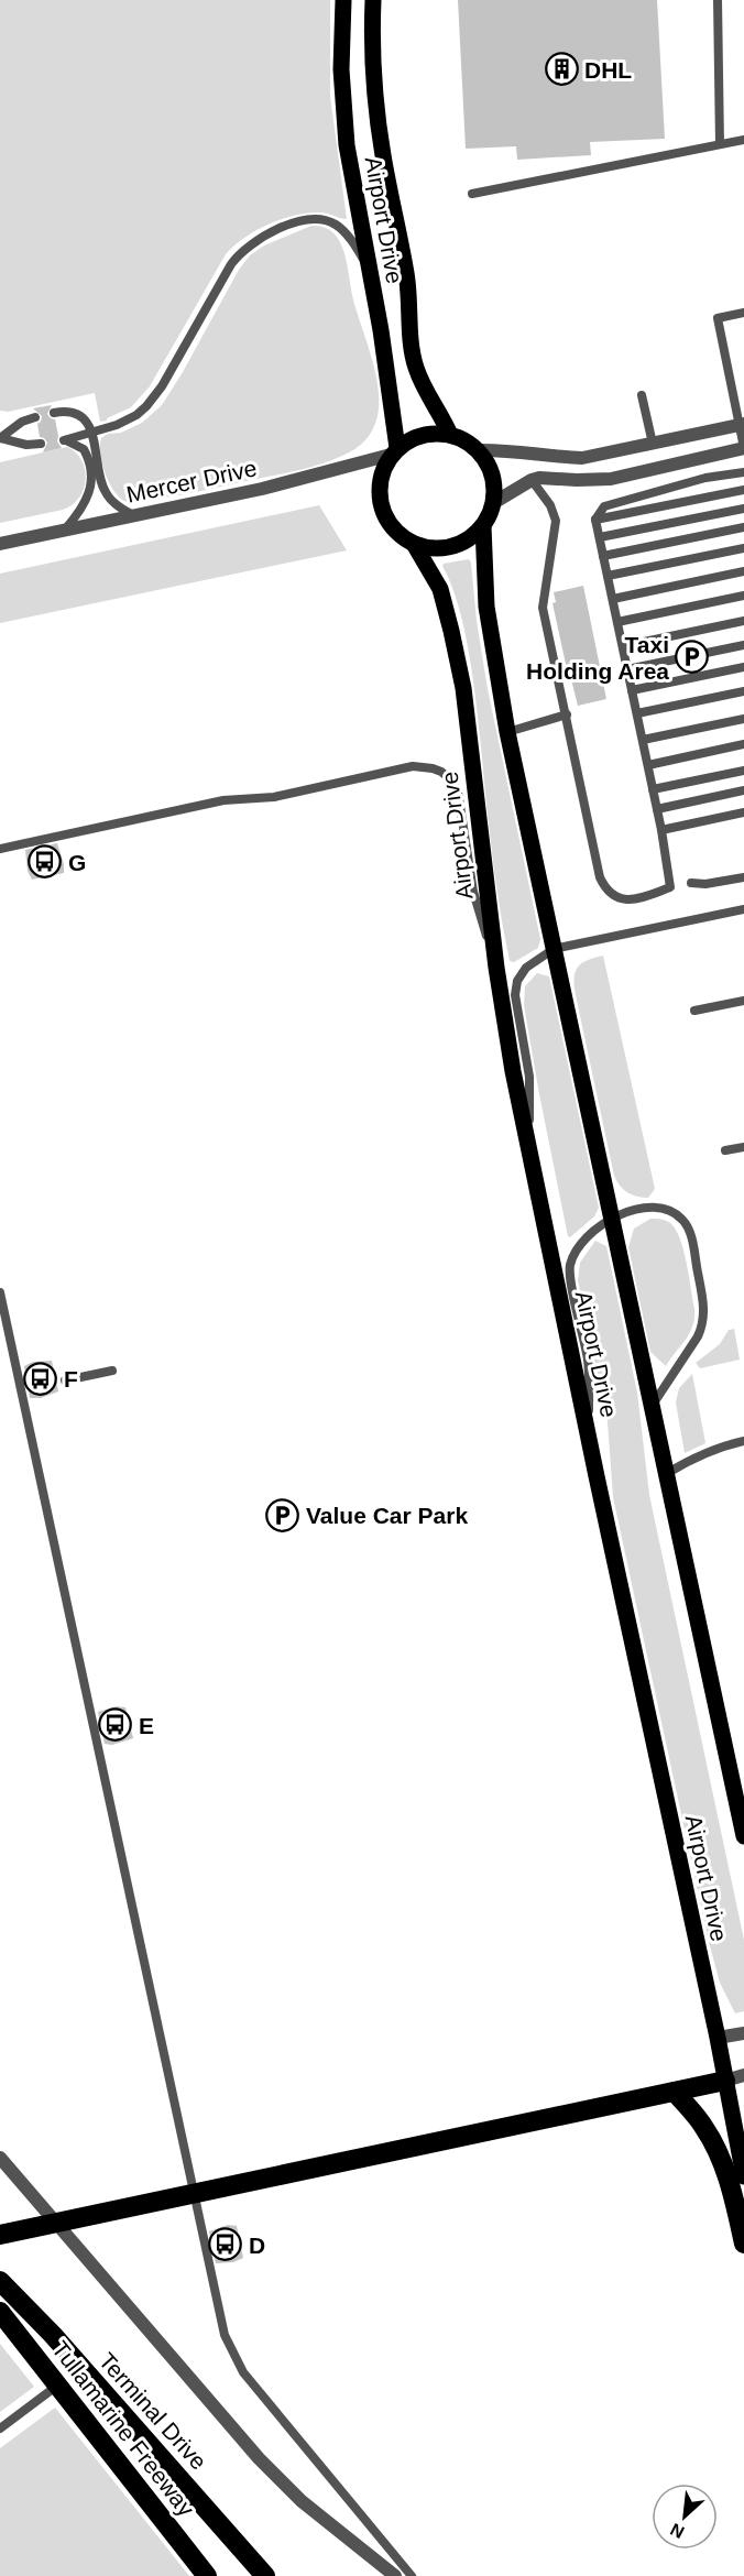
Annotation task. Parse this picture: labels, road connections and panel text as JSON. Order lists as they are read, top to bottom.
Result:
{
  "streets": {
    "highway": ["Terminal Drive", "Tullamarine Freeway"],
    "main road": ["Airport Drive"],
    "street": ["Mercer Drive"]
  },
  "crossings": [
    ["Airport Drive", "Mercer Drive"]
  ],
  "places": {
    "building": ["DHL"],
    "parking": ["Taxi Holding Area", "Value Car Park"],
    "bus stop": [
      "G",
      "F",
      "E",
      "D"
    ]
  },
  "north": "bottom left"
}
